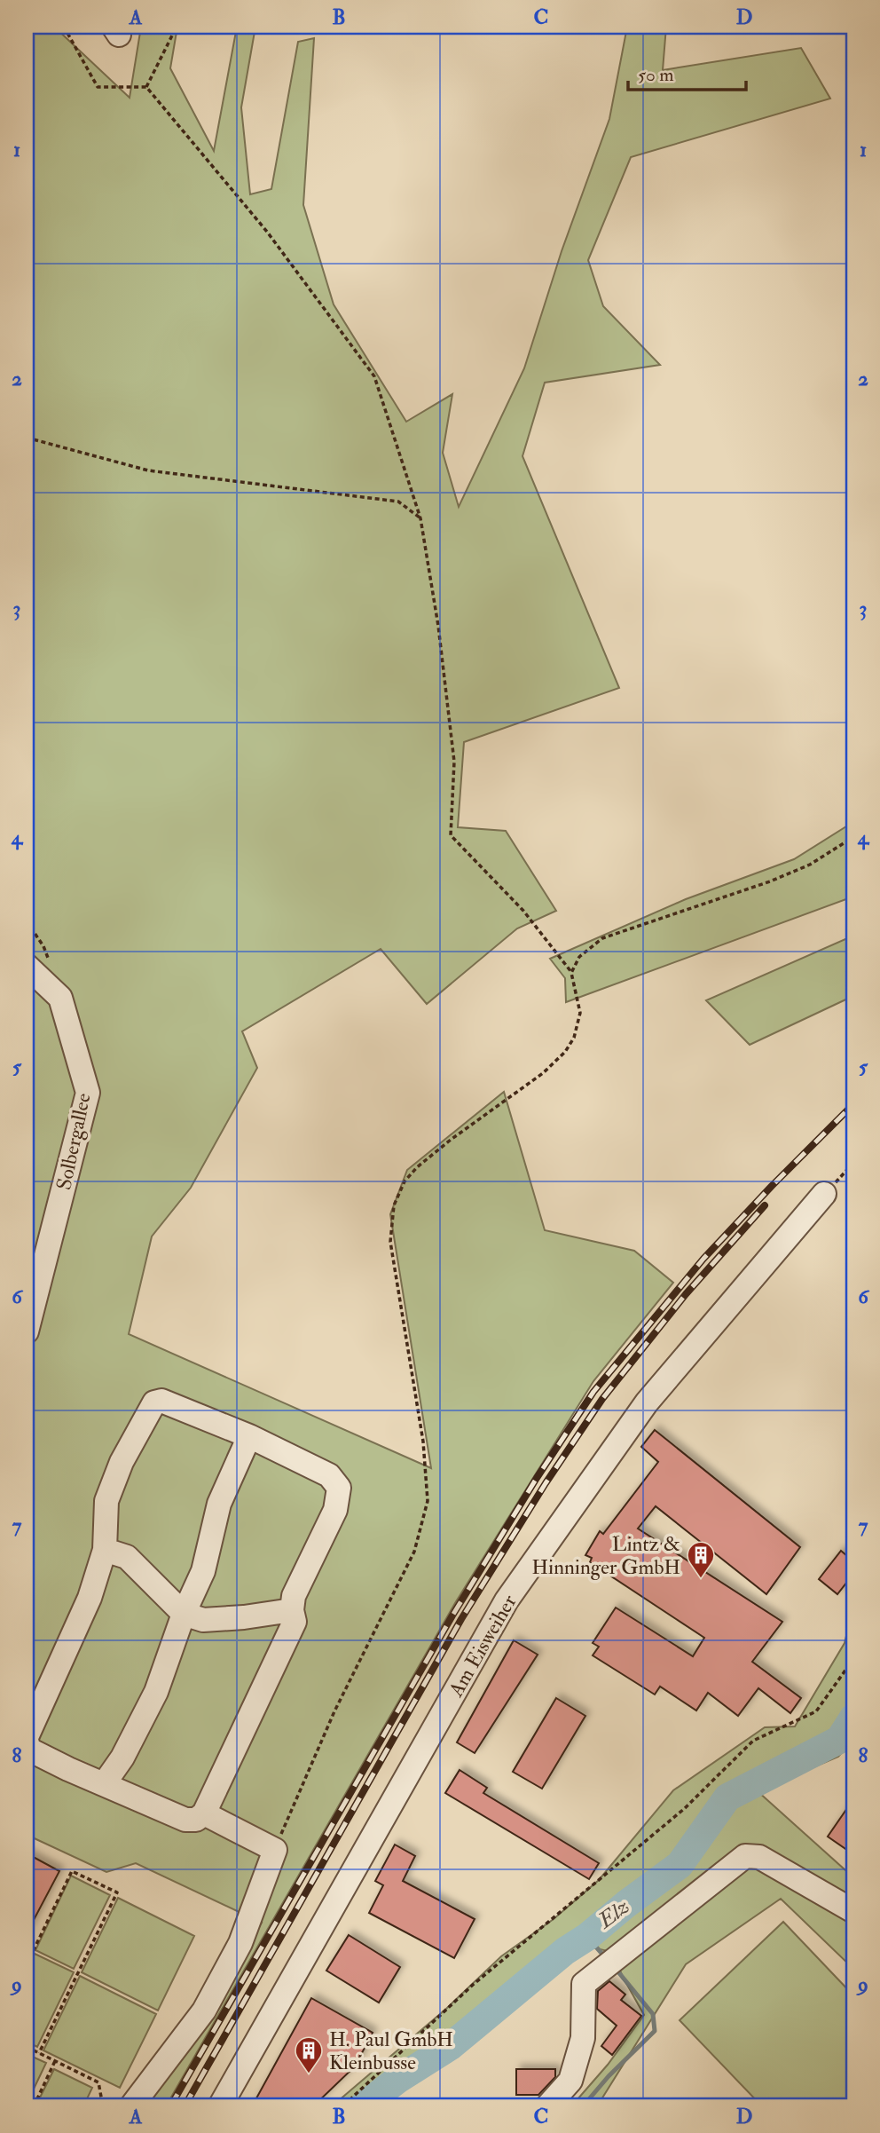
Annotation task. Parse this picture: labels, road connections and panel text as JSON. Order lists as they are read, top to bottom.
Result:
{
  "streets": {
    "street": ["Solbergallee", "Am Eisweiher"]
  },
  "water": ["Elz"],
  "places": {
    "building": ["Lintz & Hinninger GmbH", "H. Paul GmbH Kleinbusse"]
  },
  "scale_bar": "50 m",
  "grid": {
    "columns": [
      "A",
      "B",
      "C",
      "D"
    ],
    "rows": [
      "1",
      "2",
      "3",
      "4",
      "5",
      "6",
      "7",
      "8",
      "9"
    ]
  }
}
